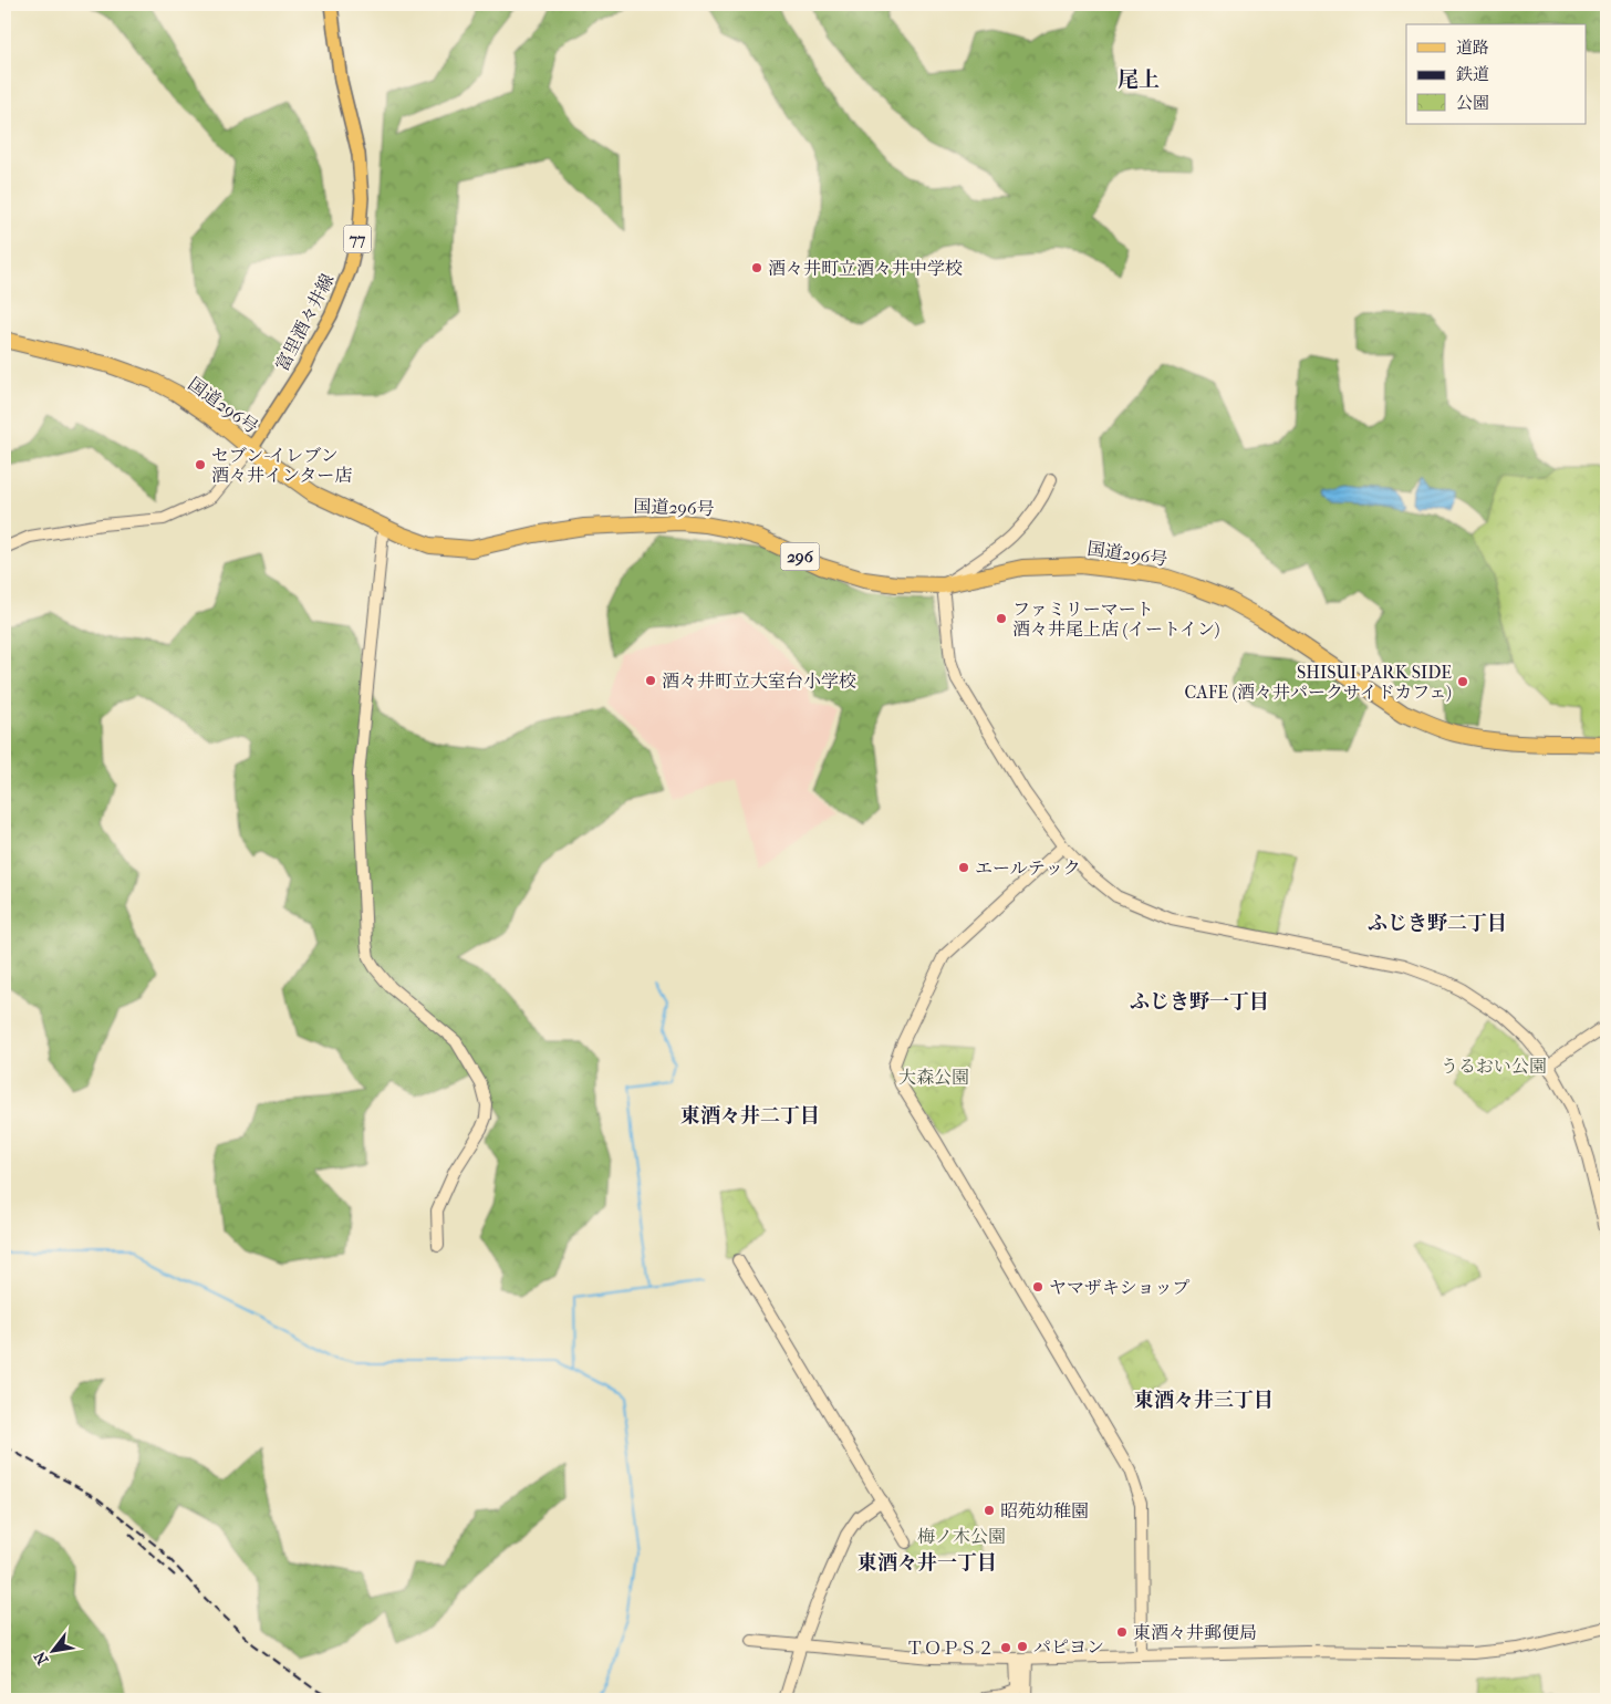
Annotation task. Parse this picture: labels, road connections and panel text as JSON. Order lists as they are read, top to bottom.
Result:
{
  "streets": {
    "highway": ["国道296号", "296"],
    "main road": ["77", "富里酒々井線"]
  },
  "crossings": [
    ["富里酒々井線", "国道296号"]
  ],
  "districts": [
    "尾上",
    "ふじき野二丁目",
    "ふじき野一丁目",
    "東酒々井二丁目",
    "東酒々井三丁目",
    "東酒々井一丁目"
  ],
  "parks": ["うるおい公園", "大森公園", "梅ノ木公園"],
  "places": [
    "酒々井町立酒々井中学校",
    "セブン-イレブン 酒々井インター店",
    "ファミリーマート 酒々井尾上店 (イートイン)",
    "酒々井町立大室台小学校",
    "SHISUI PARK SIDE CAFE (酒々井パークサイドカフェ)",
    "エールテック",
    "ヤマザキショップ",
    "昭苑幼稚園",
    "東酒々井郵便局",
    "パピヨン",
    "ＴＯＰＳ２"
  ],
  "legend": ["道路", "鉄道", "公園"],
  "north": "bottom left"
}
